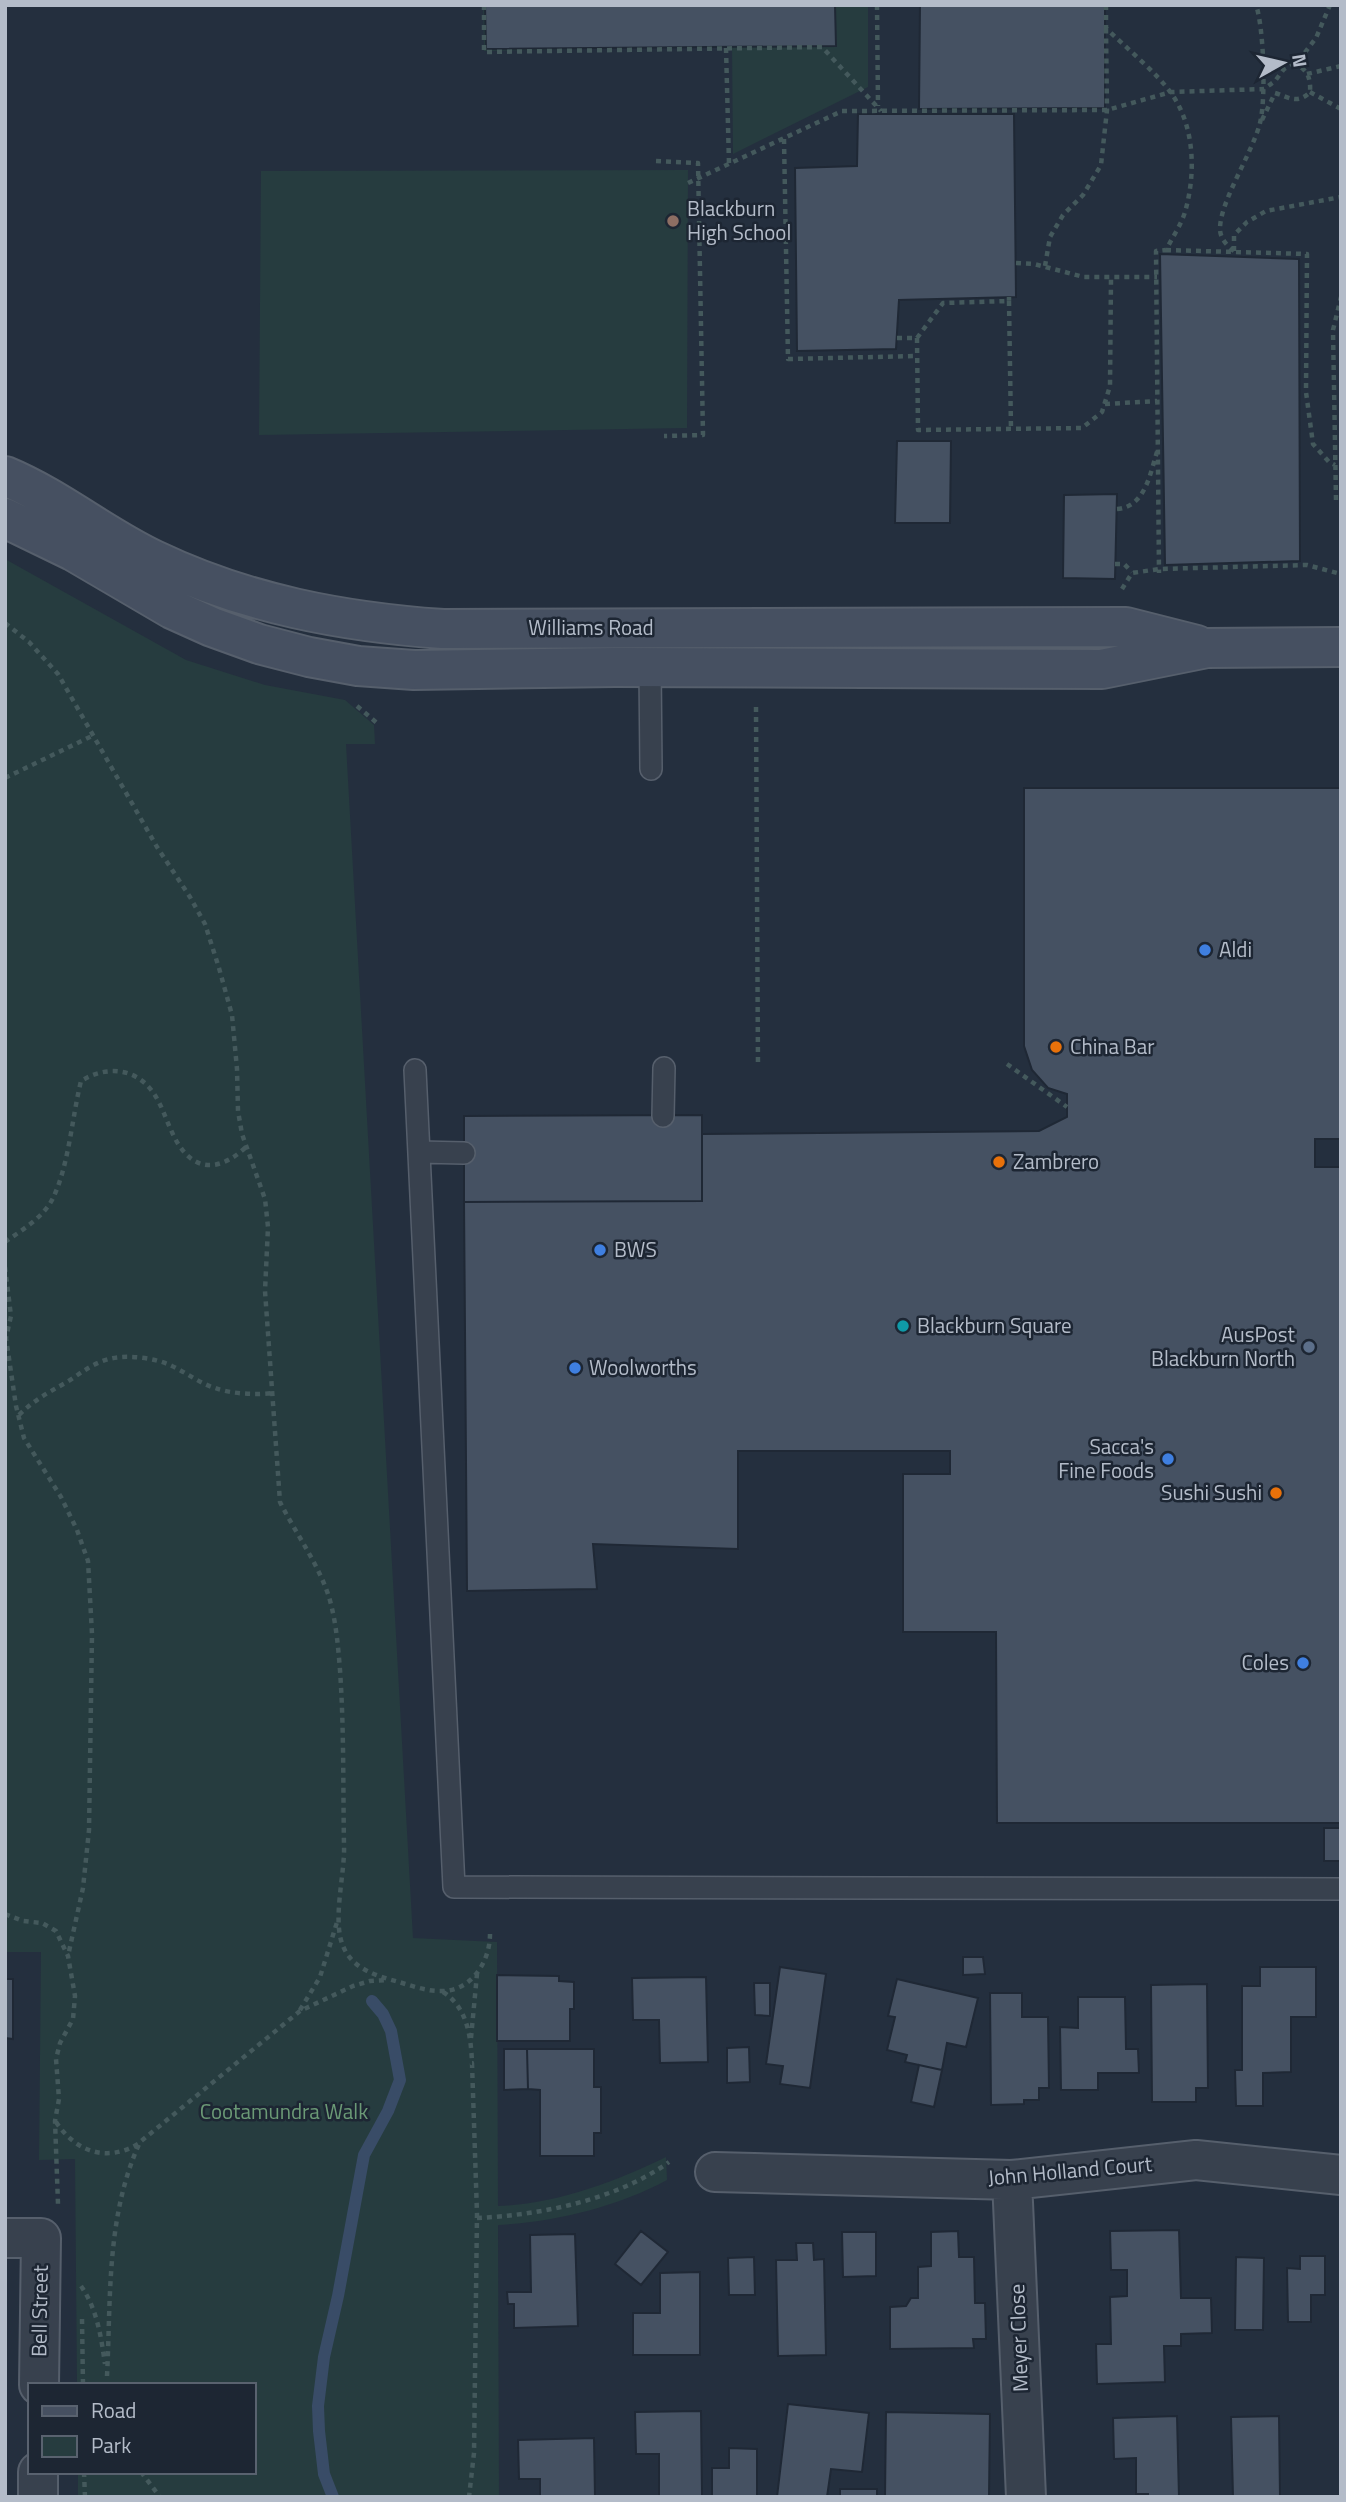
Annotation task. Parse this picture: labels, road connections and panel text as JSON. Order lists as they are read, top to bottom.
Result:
{
  "streets": {
    "main road": ["Williams Road"],
    "street": ["John Holland Court", "Bell Street", "Meyer Close"]
  },
  "crossings": [
    ["John Holland Court", "Meyer Close"]
  ],
  "parks": ["Cootamundra Walk"],
  "places": [
    "Blackburn High School",
    "Aldi",
    "China Bar",
    "Zambrero",
    "BWS",
    "Blackburn Square",
    "AusPost Blackburn North",
    "Woolworths",
    "Sacca's Fine Foods",
    "Sushi Sushi",
    "Coles"
  ],
  "legend": ["Road", "Park"],
  "north": "right"
}
